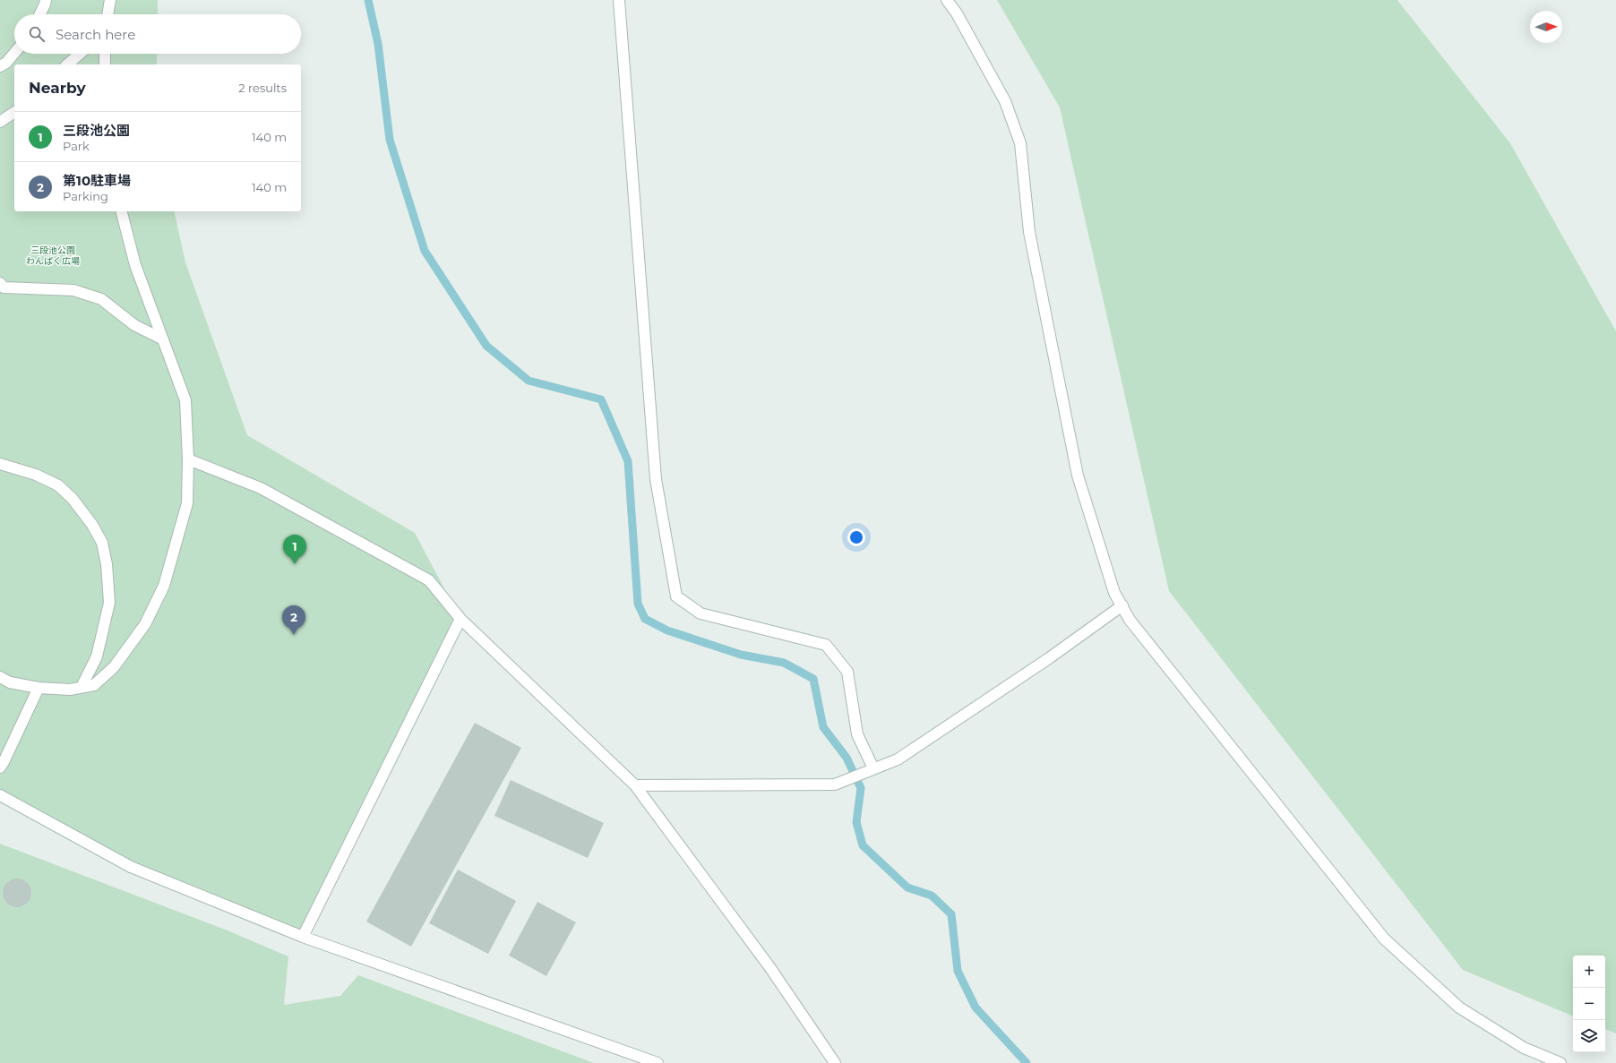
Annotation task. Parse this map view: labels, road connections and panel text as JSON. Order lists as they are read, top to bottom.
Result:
{
  "parks": ["三段池公園 わんぱく広場"],
  "north": "right",
  "page": {
    "search": "Search here",
    "heading": ["Nearby", "2 results"],
    "list": [
      {
        "mark": "1",
        "name": "三段池公園",
        "note": "Park",
        "value": "140 m"
      },
      {
        "mark": "2",
        "name": "第10駐車場",
        "note": "Parking",
        "value": "140 m"
      }
    ],
    "pins": ["1", "2"],
    "map_buttons": ["+", "−"]
  }
}
